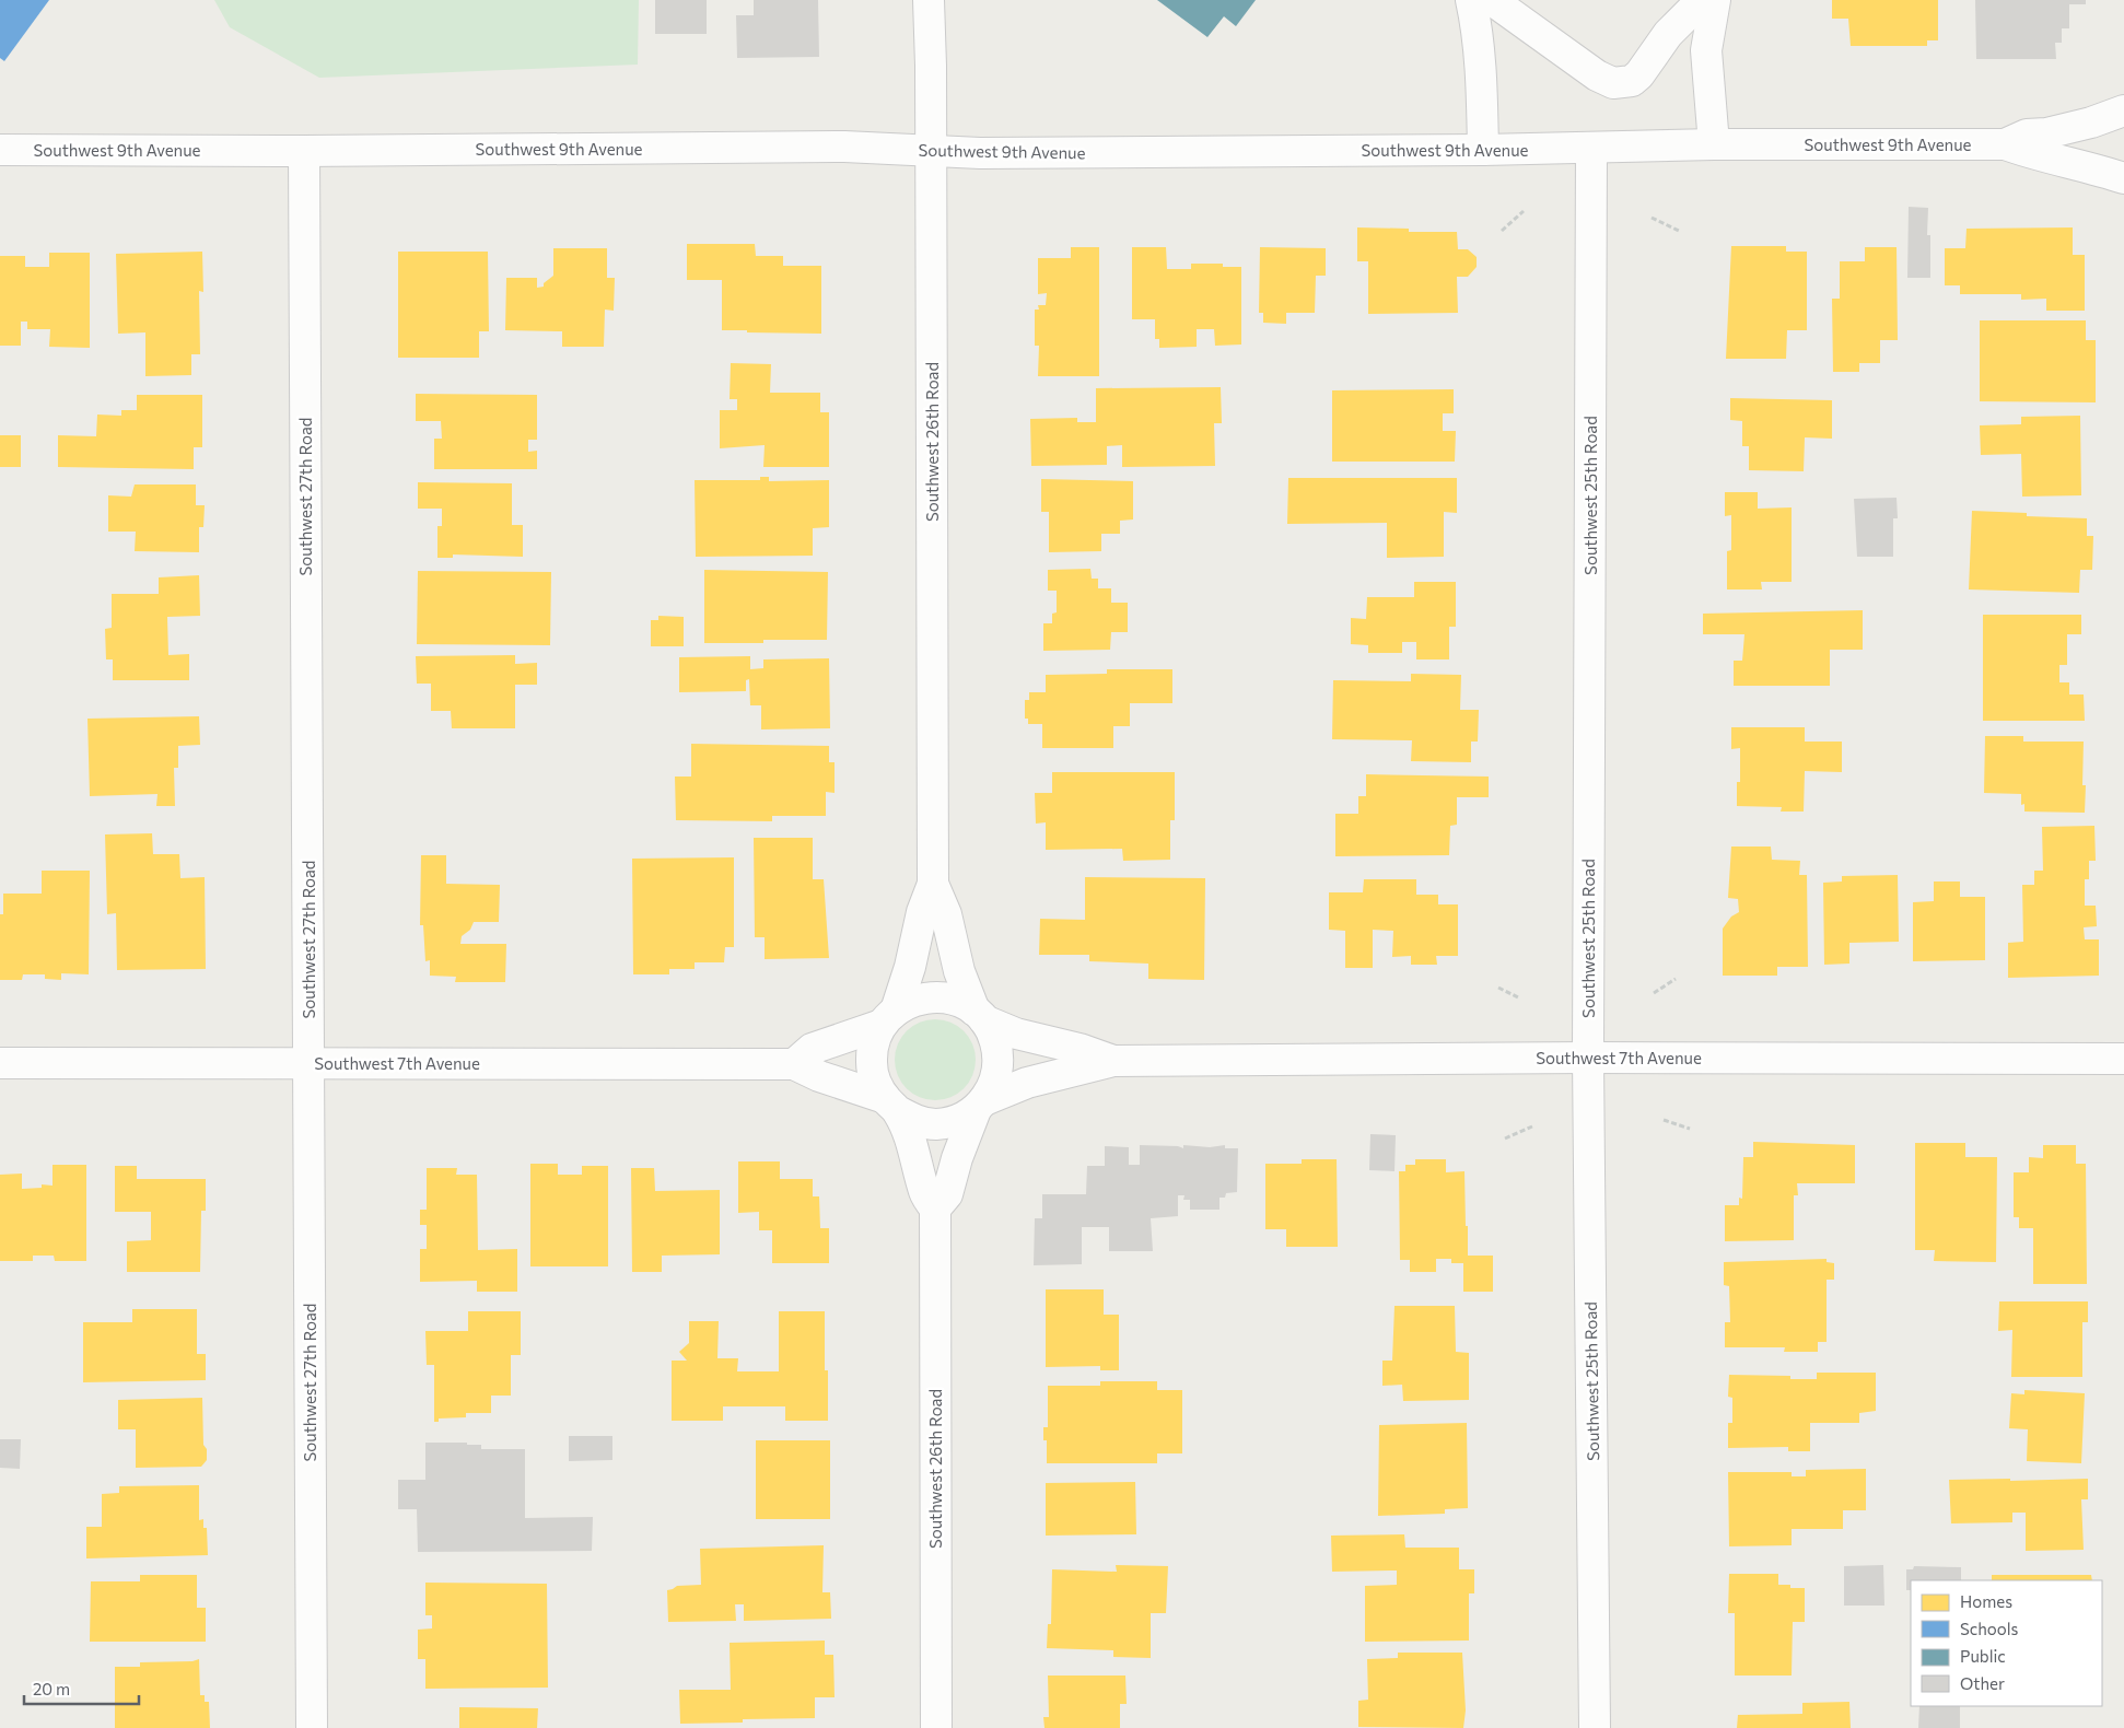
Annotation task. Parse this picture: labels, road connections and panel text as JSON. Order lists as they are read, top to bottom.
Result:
{
  "streets": {
    "street": [
      "Southwest 9th Avenue",
      "Southwest 26th Road",
      "Southwest 25th Road",
      "Southwest 27th Road",
      "Southwest 7th Avenue"
    ]
  },
  "crossings": [
    ["Southwest 9th Avenue", "Southwest 26th Road"],
    ["Southwest 9th Avenue", "Southwest 25th Road"],
    ["Southwest 9th Avenue", "Southwest 27th Road"],
    ["Southwest 26th Road", "Southwest 7th Avenue"],
    ["Southwest 25th Road", "Southwest 7th Avenue"],
    ["Southwest 27th Road", "Southwest 7th Avenue"]
  ],
  "legend": [
    "Homes",
    "Schools",
    "Public",
    "Other"
  ],
  "scale_bar": "20 m"
}
